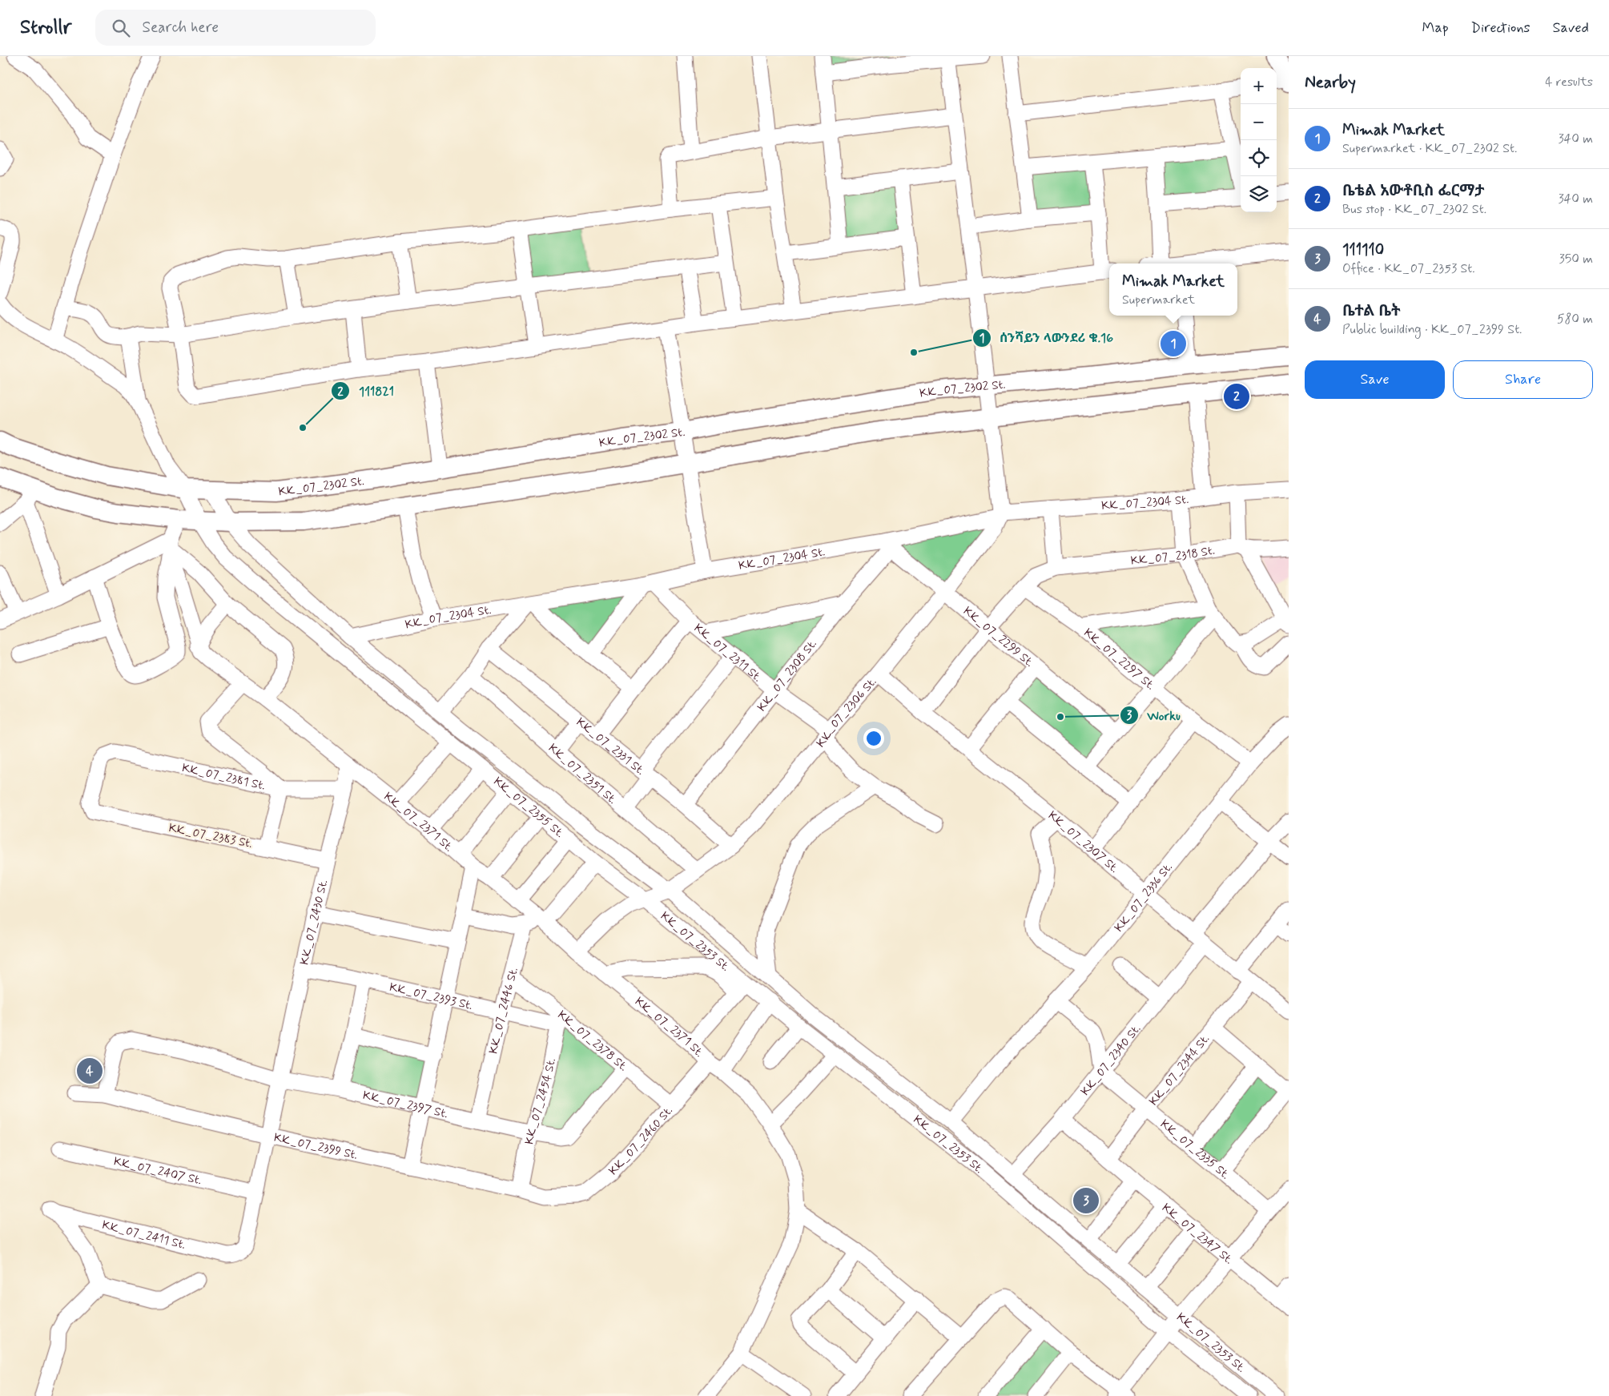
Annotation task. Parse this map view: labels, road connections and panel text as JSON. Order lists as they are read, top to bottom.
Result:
{
  "streets": {
    "main road": ["KK_07_2302 St."],
    "street": [
      "KK_07_2304 St.",
      "KK_07_2318 St.",
      "KK_07_2299 St.",
      "KK_07_2311 St.",
      "KK_07_2297 St.",
      "KK_07_2308 St.",
      "KK_07_2306 St.",
      "KK_07_2331 St.",
      "KK_07_2351 St.",
      "KK_07_2381 St.",
      "KK_07_2355 St.",
      "KK_07_2371 St.",
      "KK_07_2383 St.",
      "KK_07_2307 St.",
      "KK_07_2336 St.",
      "KK_07_2430 St.",
      "KK_07_2353 St.",
      "KK_07_2393 St.",
      "KK_07_2446 St.",
      "KK_07_2378 St.",
      "KK_07_2340 St.",
      "KK_07_2344 St.",
      "KK_07_2454 St.",
      "KK_07_2397 St.",
      "KK_07_2460 St.",
      "KK_07_2399 St.",
      "KK_07_2335 St.",
      "KK_07_2407 St.",
      "KK_07_2347 St.",
      "KK_07_2411 St."
    ]
  },
  "crossings": [
    ["KK_07_2302 St.", "KK_07_2355 St."],
    ["KK_07_2304 St.", "KK_07_2299 St."],
    ["KK_07_2304 St.", "KK_07_2311 St."],
    ["KK_07_2304 St.", "KK_07_2308 St."],
    ["KK_07_2304 St.", "KK_07_2306 St."],
    ["KK_07_2304 St.", "KK_07_2355 St."],
    ["KK_07_2318 St.", "KK_07_2299 St."],
    ["KK_07_2318 St.", "KK_07_2297 St."],
    ["KK_07_2318 St.", "KK_07_2307 St."],
    ["KK_07_2299 St.", "KK_07_2308 St."],
    ["KK_07_2299 St.", "KK_07_2306 St."],
    ["KK_07_2311 St.", "KK_07_2308 St."],
    ["KK_07_2311 St.", "KK_07_2306 St."],
    ["KK_07_2297 St.", "KK_07_2336 St."],
    ["KK_07_2308 St.", "KK_07_2331 St."],
    ["KK_07_2306 St.", "KK_07_2331 St."],
    ["KK_07_2306 St.", "KK_07_2351 St."],
    ["KK_07_2306 St.", "KK_07_2355 St."],
    ["KK_07_2306 St.", "KK_07_2371 St."],
    ["KK_07_2306 St.", "KK_07_2307 St."],
    ["KK_07_2306 St.", "KK_07_2353 St."],
    ["KK_07_2381 St.", "KK_07_2383 St."],
    ["KK_07_2381 St.", "KK_07_2430 St."],
    ["KK_07_2355 St.", "KK_07_2353 St."],
    ["KK_07_2371 St.", "KK_07_2430 St."],
    ["KK_07_2371 St.", "KK_07_2353 St."],
    ["KK_07_2371 St.", "KK_07_2460 St."],
    ["KK_07_2383 St.", "KK_07_2430 St."],
    ["KK_07_2307 St.", "KK_07_2336 St."],
    ["KK_07_2307 St.", "KK_07_2340 St."],
    ["KK_07_2307 St.", "KK_07_2344 St."],
    ["KK_07_2430 St.", "KK_07_2393 St."],
    ["KK_07_2430 St.", "KK_07_2397 St."],
    ["KK_07_2430 St.", "KK_07_2399 St."],
    ["KK_07_2430 St.", "KK_07_2407 St."],
    ["KK_07_2430 St.", "KK_07_2411 St."],
    ["KK_07_2353 St.", "KK_07_2340 St."],
    ["KK_07_2393 St.", "KK_07_2446 St."],
    ["KK_07_2393 St.", "KK_07_2378 St."],
    ["KK_07_2393 St.", "KK_07_2454 St."],
    ["KK_07_2446 St.", "KK_07_2378 St."],
    ["KK_07_2446 St.", "KK_07_2397 St."],
    ["KK_07_2378 St.", "KK_07_2454 St."],
    ["KK_07_2378 St.", "KK_07_2397 St."],
    ["KK_07_2378 St.", "KK_07_2460 St."],
    ["KK_07_2340 St.", "KK_07_2335 St."],
    ["KK_07_2340 St.", "KK_07_2347 St."],
    ["KK_07_2344 St.", "KK_07_2335 St."],
    ["KK_07_2344 St.", "KK_07_2347 St."],
    ["KK_07_2454 St.", "KK_07_2397 St."],
    ["KK_07_2454 St.", "KK_07_2399 St."],
    ["KK_07_2460 St.", "KK_07_2399 St."]
  ],
  "places": ["ሰንሻይን ላውንደሪ ቁ.16", "111821", "Worku"],
  "page": {
    "header": "Strollr",
    "search": "Search here",
    "nav": ["Map", "Directions", "Saved"],
    "heading": ["Nearby", "4 results"],
    "map_buttons": ["+", "−"],
    "list": [
      {
        "mark": "1",
        "name": "Mimak Market",
        "note": "Supermarket · KK_07_2302 St.",
        "value": "340 m"
      },
      {
        "mark": "2",
        "name": "ቤቴል አውቶቢስ ፌርማታ",
        "note": "Bus stop · KK_07_2302 St.",
        "value": "340 m"
      },
      {
        "mark": "3",
        "name": "111110",
        "note": "Office · KK_07_2353 St.",
        "value": "350 m"
      },
      {
        "mark": "4",
        "name": "ቤተል ቤት",
        "note": "Public building · KK_07_2399 St.",
        "value": "580 m"
      }
    ],
    "popup": ["Mimak Market", "Supermarket"],
    "pins": [
      "1",
      "2",
      "4",
      "3"
    ],
    "buttons": ["Save", "Share"]
  }
}
